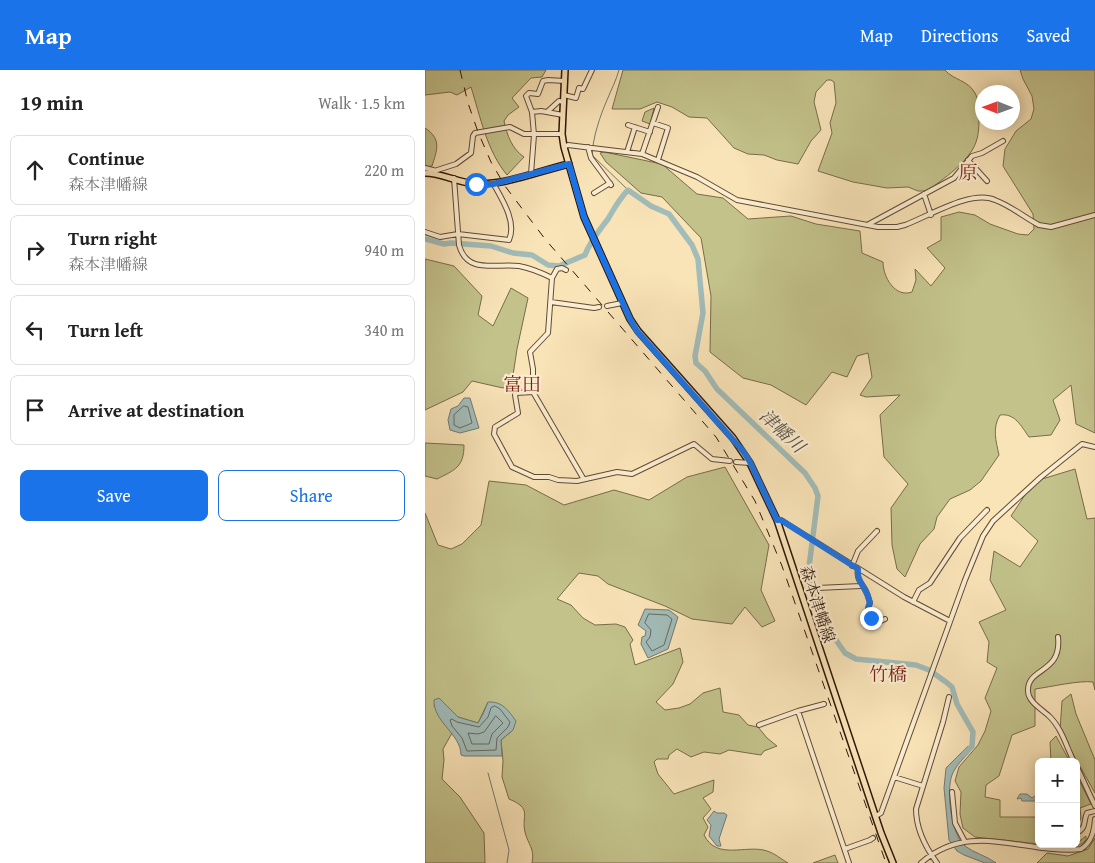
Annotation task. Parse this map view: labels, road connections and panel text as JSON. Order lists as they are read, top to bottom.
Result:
{
  "streets": {
    "main road": ["森本津幡線"]
  },
  "districts": ["原", "富田", "竹橋"],
  "water": ["津幡川"],
  "north": "left",
  "page": {
    "header": "Map",
    "nav": ["Map", "Directions", "Saved"],
    "heading": ["19 min", "Walk · 1.5 km"],
    "list": [
      ["Continue", "森本津幡線", "220 m"],
      ["Turn right", "森本津幡線", "940 m"],
      ["Turn left", "340 m"],
      "Arrive at destination"
    ],
    "buttons": ["Save", "Share"],
    "map_buttons": ["+", "−"]
  }
}
